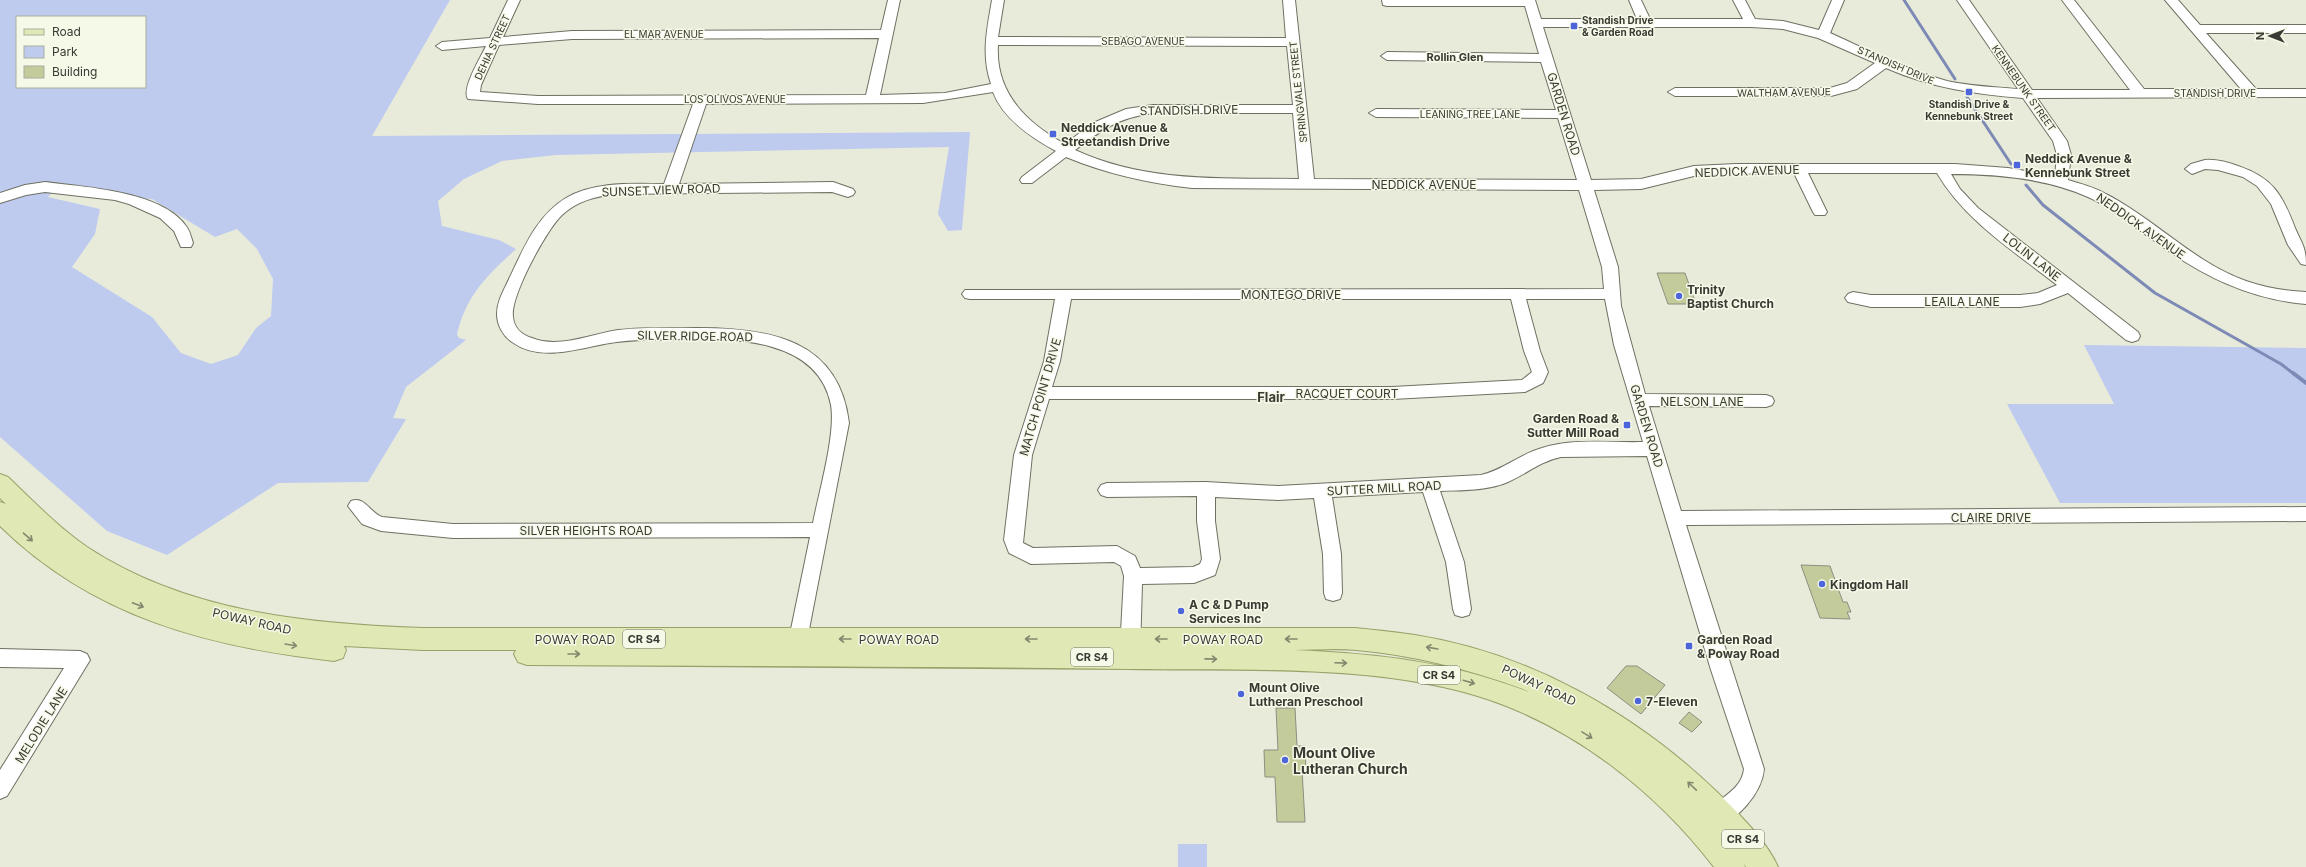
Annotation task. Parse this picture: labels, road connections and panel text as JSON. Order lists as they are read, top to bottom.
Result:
{
  "streets": {
    "main road": ["POWAY ROAD", "CR S4"],
    "street": [
      "EL MAR AVENUE",
      "SEBAGO AVENUE",
      "DEHIA STREET",
      "STANDISH DRIVE",
      "KENNEBUNK STREET",
      "SPRINGVALE STREET",
      "WALTHAM AVENUE",
      "LOS OLIVOS AVENUE",
      "LEANING TREE LANE",
      "GARDEN ROAD",
      "NEDDICK AVENUE",
      "SUNSET VIEW ROAD",
      "LOLIN LANE",
      "MONTEGO DRIVE",
      "LEAILA LANE",
      "SILVER RIDGE ROAD",
      "RACQUET COURT",
      "MATCH POINT DRIVE",
      "NELSON LANE",
      "SUTTER MILL ROAD",
      "CLAIRE DRIVE",
      "SILVER HEIGHTS ROAD",
      "MELODIE LANE"
    ]
  },
  "crossings": [
    ["EL MAR AVENUE", "DEHIA STREET"],
    ["SEBAGO AVENUE", "SPRINGVALE STREET"],
    ["SEBAGO AVENUE", "NEDDICK AVENUE"],
    ["DEHIA STREET", "LOS OLIVOS AVENUE"],
    ["STANDISH DRIVE", "KENNEBUNK STREET"],
    ["STANDISH DRIVE", "SPRINGVALE STREET"],
    ["STANDISH DRIVE", "WALTHAM AVENUE"],
    ["STANDISH DRIVE", "GARDEN ROAD"],
    ["STANDISH DRIVE", "NEDDICK AVENUE"],
    ["KENNEBUNK STREET", "NEDDICK AVENUE"],
    ["SPRINGVALE STREET", "NEDDICK AVENUE"],
    ["LOS OLIVOS AVENUE", "NEDDICK AVENUE"],
    ["LEANING TREE LANE", "GARDEN ROAD"],
    ["GARDEN ROAD", "NEDDICK AVENUE"],
    ["GARDEN ROAD", "MONTEGO DRIVE"],
    ["GARDEN ROAD", "NELSON LANE"],
    ["GARDEN ROAD", "SUTTER MILL ROAD"],
    ["GARDEN ROAD", "CLAIRE DRIVE"],
    ["GARDEN ROAD", "POWAY ROAD"],
    ["NEDDICK AVENUE", "LOLIN LANE"],
    ["SUNSET VIEW ROAD", "SILVER RIDGE ROAD"],
    ["LOLIN LANE", "LEAILA LANE"],
    ["MONTEGO DRIVE", "RACQUET COURT"],
    ["MONTEGO DRIVE", "MATCH POINT DRIVE"],
    ["SILVER RIDGE ROAD", "SILVER HEIGHTS ROAD"],
    ["SILVER RIDGE ROAD", "POWAY ROAD"],
    ["RACQUET COURT", "MATCH POINT DRIVE"],
    ["MATCH POINT DRIVE", "POWAY ROAD"]
  ],
  "districts": ["Rollin Glen", "Flair"],
  "places": {
    "transit": [
      "Standish Drive & Garden Road",
      "Standish Drive & Kennebunk Street",
      "Neddick Avenue & Streetandish Drive",
      "Neddick Avenue & Kennebunk Street",
      "Garden Road & Sutter Mill Road",
      "Garden Road & Poway Road"
    ],
    "other": [
      "Trinity Baptist Church",
      "Kingdom Hall",
      "A C & D Pump Services Inc",
      "Mount Olive Lutheran Preschool",
      "7-Eleven",
      "Mount Olive Lutheran Church"
    ]
  },
  "legend": ["Road", "Park", "Building"],
  "north": "left"
}
